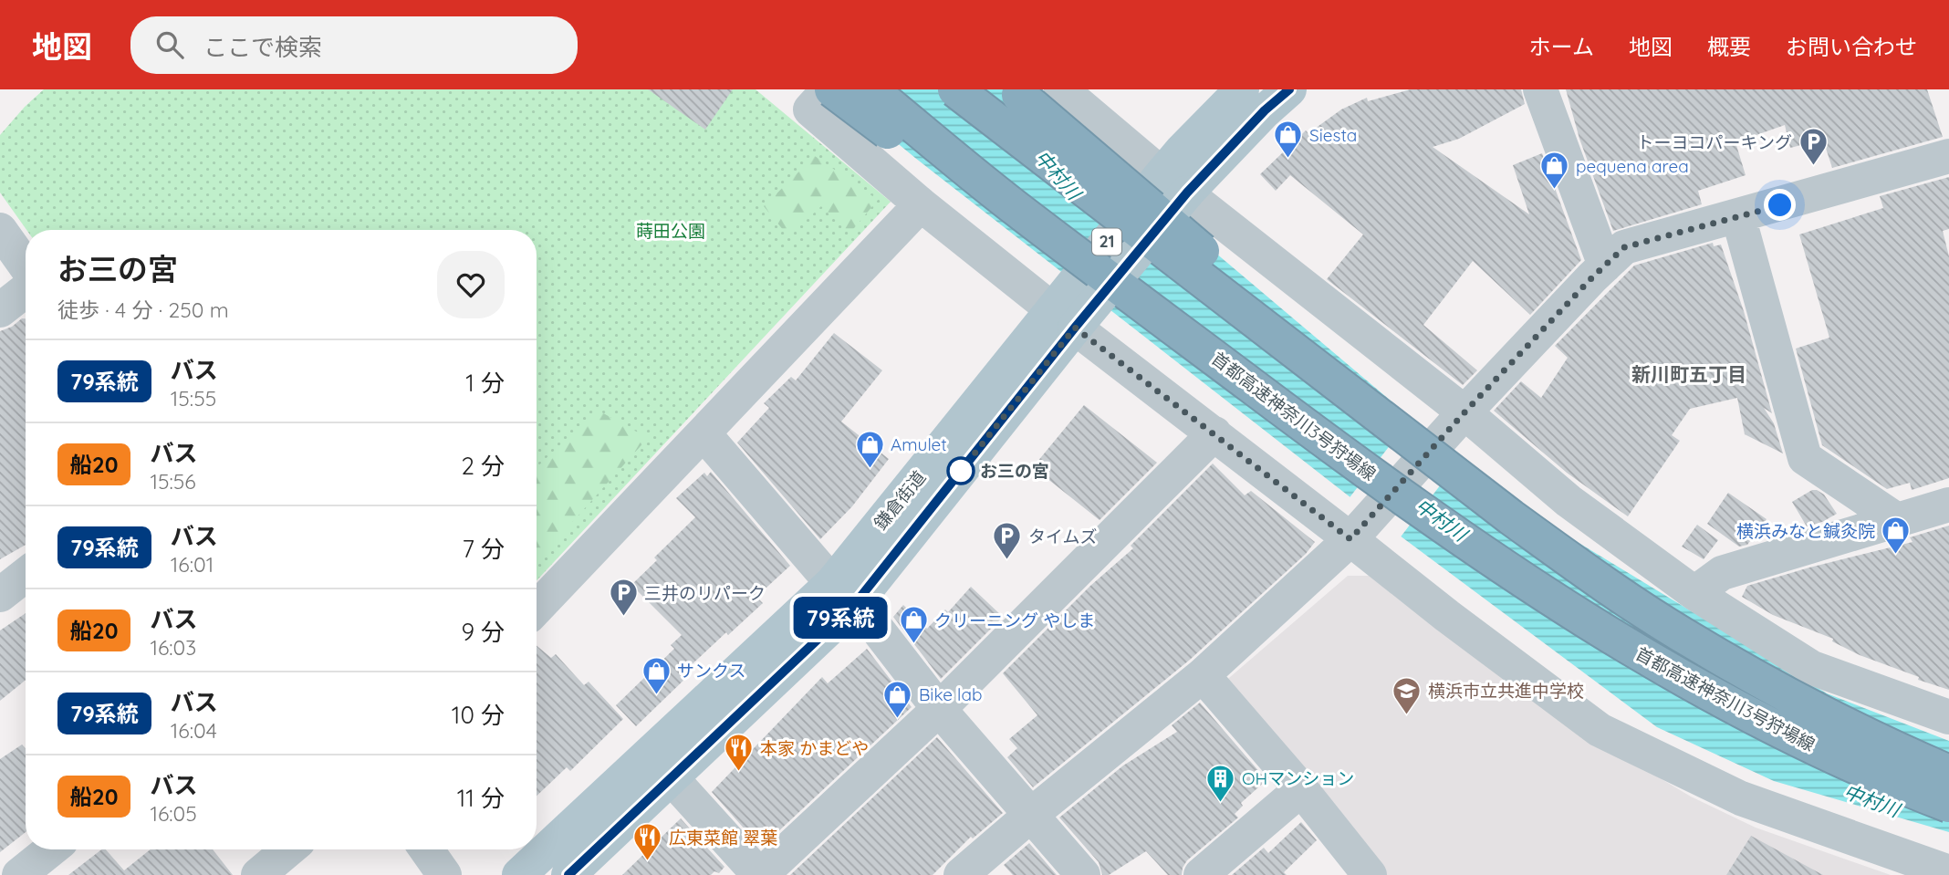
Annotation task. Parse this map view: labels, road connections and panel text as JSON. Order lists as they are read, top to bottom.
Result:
{
  "streets": {
    "highway": ["首都高速神奈川3号狩場線"],
    "main road": ["21", "鎌倉街道"]
  },
  "districts": ["新川町五丁目"],
  "water": ["中村川"],
  "parks": ["蒔田公園"],
  "places": {
    "shop": [
      "Siesta",
      "pequena area",
      "Amulet",
      "横浜みなと鍼灸院",
      "クリーニング やしま",
      "サンクス",
      "Bike lab"
    ],
    "parking": ["トーヨコパーキング", "タイムズ", "三井のリパーク"],
    "other": ["お三の宮"],
    "school or university": ["横浜市立共進中学校"],
    "restaurant": ["本家 かまどや", "広東菜館 翠葉"],
    "building": ["OHマンション"]
  },
  "lines": ["bus line 79系統"],
  "page": {
    "header": "地図",
    "search": "ここで検索",
    "nav": [
      "ホーム",
      "地図",
      "概要",
      "お問い合わせ"
    ],
    "on_map": "79系統",
    "heading": ["お三の宮", "徒歩 · 4 分 · 250 m"],
    "list": [
      {
        "mark": "79系統",
        "name": "バス",
        "note": "15:55",
        "value": "1 分"
      },
      {
        "mark": "船20",
        "name": "バス",
        "note": "15:56",
        "value": "2 分"
      },
      {
        "mark": "79系統",
        "name": "バス",
        "note": "16:01",
        "value": "7 分"
      },
      {
        "mark": "船20",
        "name": "バス",
        "note": "16:03",
        "value": "9 分"
      },
      {
        "mark": "79系統",
        "name": "バス",
        "note": "16:04",
        "value": "10 分"
      },
      {
        "mark": "船20",
        "name": "バス",
        "note": "16:05",
        "value": "11 分"
      }
    ]
  }
}
